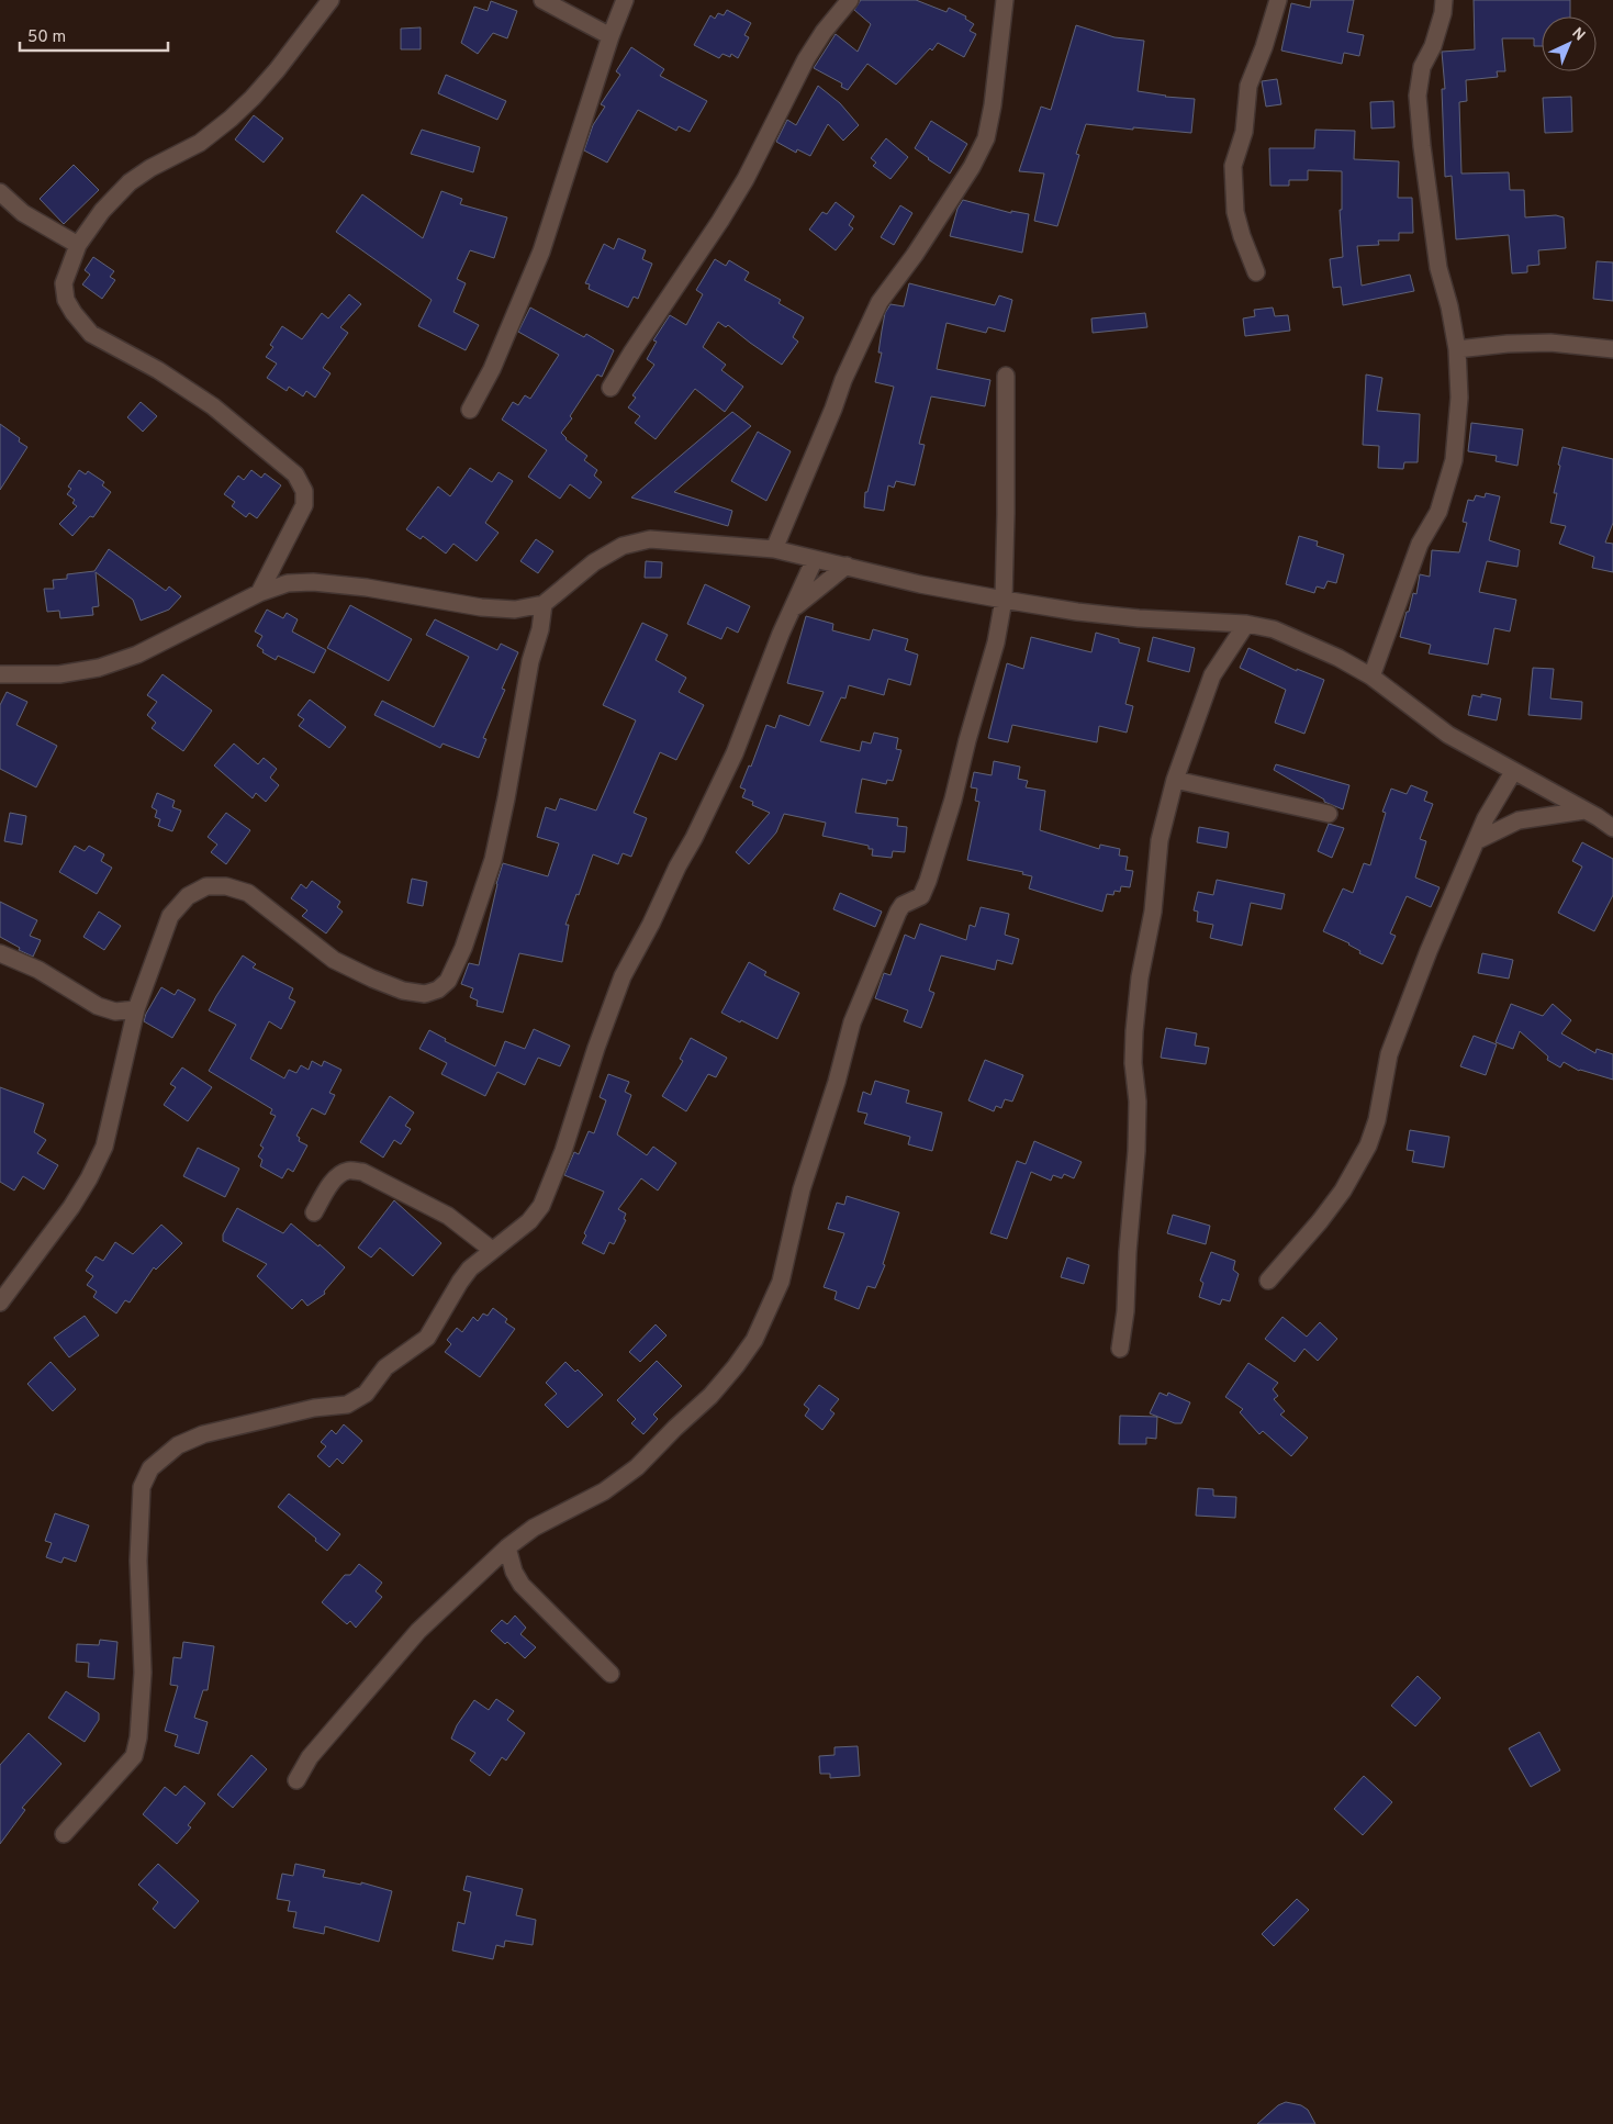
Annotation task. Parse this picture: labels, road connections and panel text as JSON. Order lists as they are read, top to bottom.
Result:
{
  "scale_bar": "50 m",
  "north": "top right"
}
